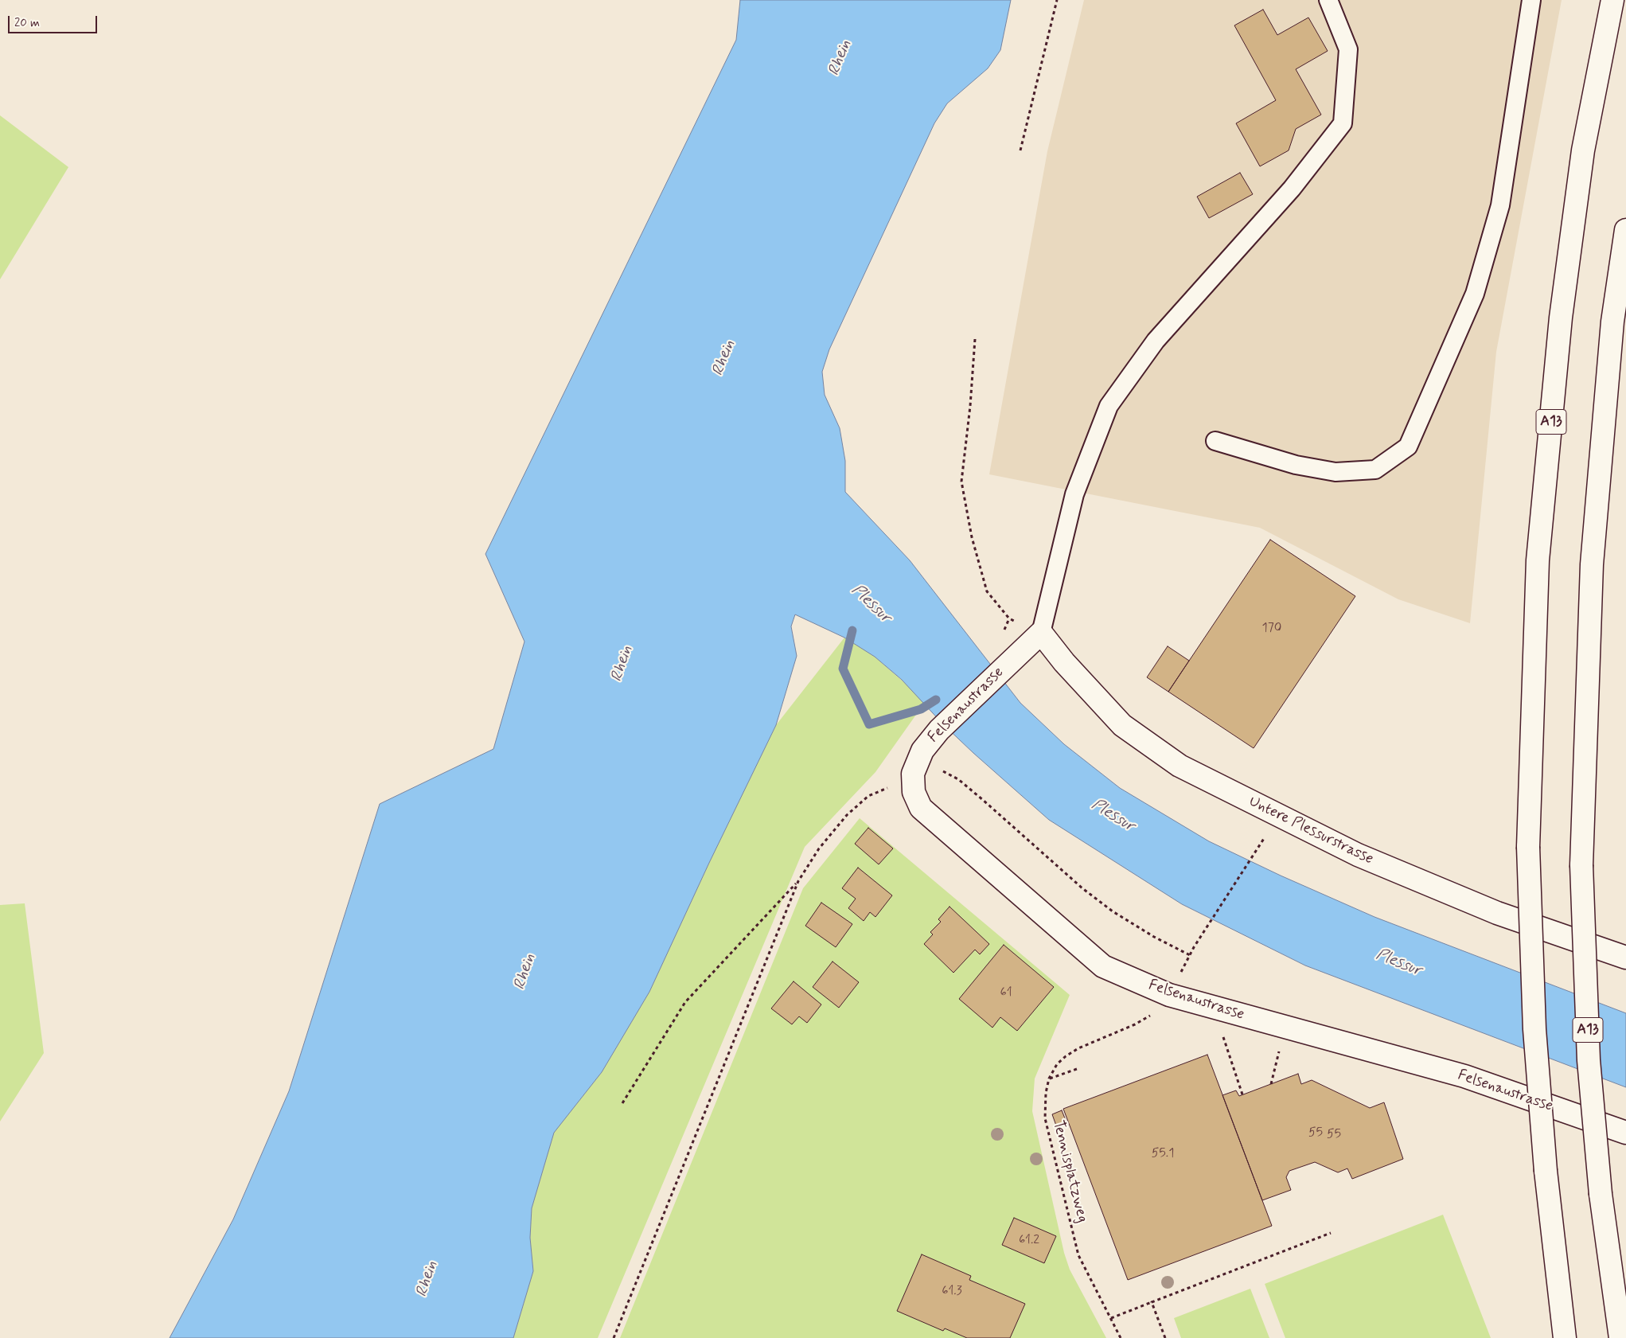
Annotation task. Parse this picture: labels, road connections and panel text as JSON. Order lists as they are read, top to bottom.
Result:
{
  "streets": {
    "main road": ["A13", "Felsenaustrasse", "Untere Plessurstrasse"],
    "path": ["Tennisplatzweg"]
  },
  "crossings": [
    ["Felsenaustrasse", "Untere Plessurstrasse"],
    ["Felsenaustrasse", "Tennisplatzweg"]
  ],
  "water": ["Rhein", "Plessur"],
  "house_numbers": [
    "170",
    "61",
    "55",
    "55",
    "55.1",
    "61.2",
    "61.3"
  ],
  "scale_bar": "20 m"
}
